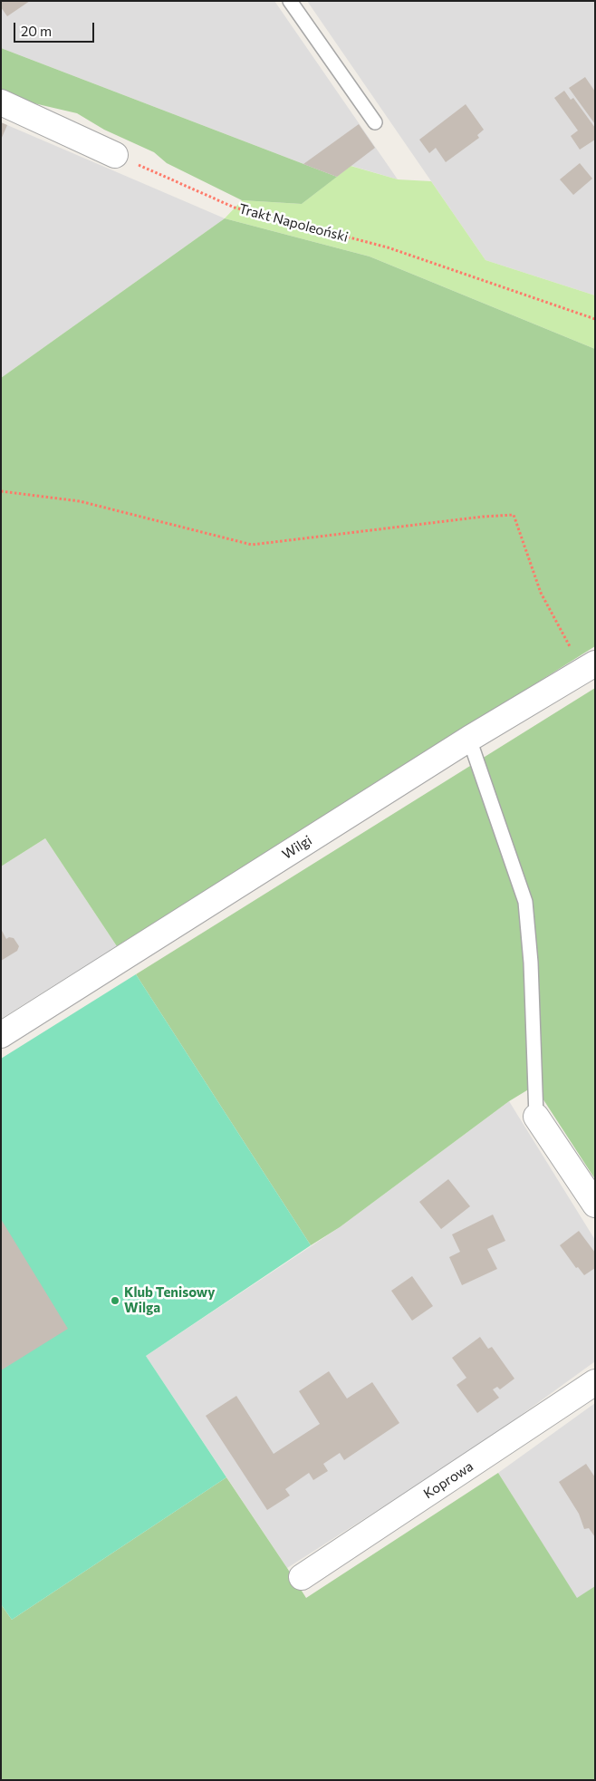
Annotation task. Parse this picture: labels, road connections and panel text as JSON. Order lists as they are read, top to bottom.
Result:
{
  "streets": {
    "street": ["Wilgi", "Koprowa"],
    "path": ["Trakt Napoleoński"]
  },
  "places": ["Klub Tenisowy Wilga"],
  "scale_bar": "20 m"
}
